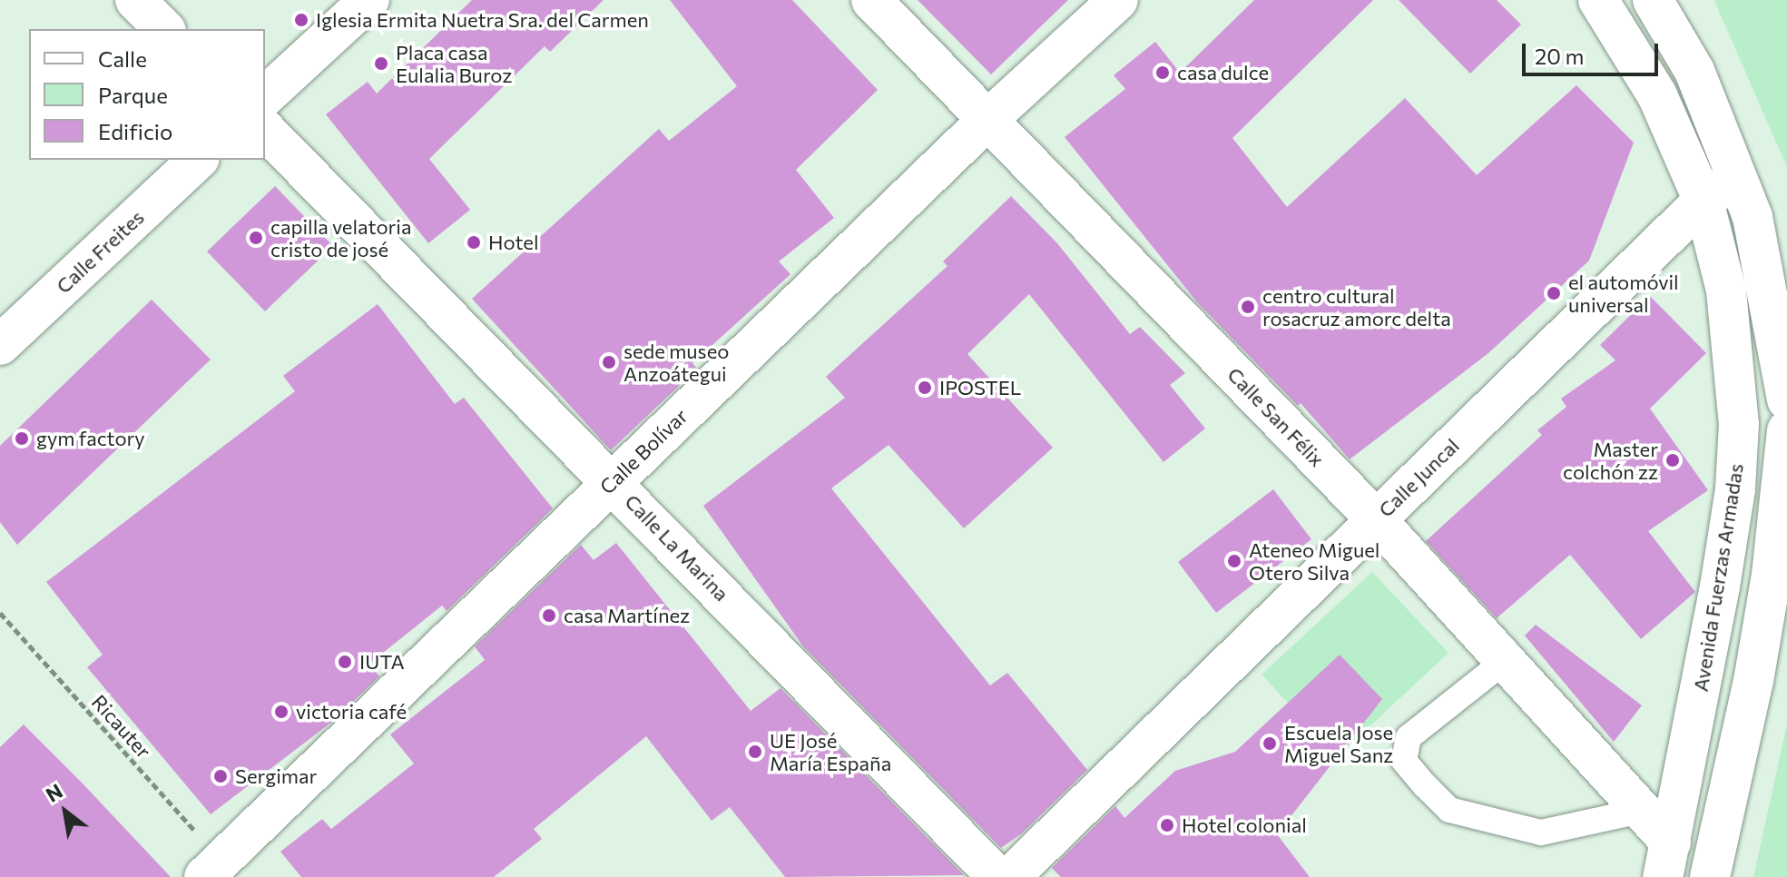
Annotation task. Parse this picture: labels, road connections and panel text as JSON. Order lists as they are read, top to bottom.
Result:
{
  "streets": {
    "street": [
      "Calle Freites",
      "Calle San Félix",
      "Calle Bolívar",
      "Calle Juncal",
      "Calle La Marina",
      "Avenida Fuerzas Armadas"
    ],
    "path": ["Ricauter"]
  },
  "crossings": [
    ["Calle San Félix", "Calle Bolívar"],
    ["Calle San Félix", "Calle Juncal"],
    ["Calle San Félix", "Avenida Fuerzas Armadas"],
    ["Calle Bolívar", "Calle La Marina"],
    ["Calle Bolívar", "Ricauter"],
    ["Calle Juncal", "Avenida Fuerzas Armadas"]
  ],
  "places": [
    "Iglesia Ermita Nuetra Sra. del Carmen",
    "Placa casa Eulalia Buroz",
    "casa dulce",
    "capilla velatoria cristo de josé",
    "Hotel",
    "el automóvil universal",
    "centro cultural rosacruz amorc delta",
    "sede museo Anzoátegui",
    "IPOSTEL",
    "gym factory",
    "Master colchón zz",
    "Ateneo Miguel Otero Silva",
    "casa Martínez",
    "IUTA",
    "victoria café",
    "Escuela Jose Miguel Sanz",
    "UE José María España",
    "Sergimar",
    "Hotel colonial"
  ],
  "legend": ["Calle", "Parque", "Edificio"],
  "scale_bar": "20 m",
  "north": "top left"
}
